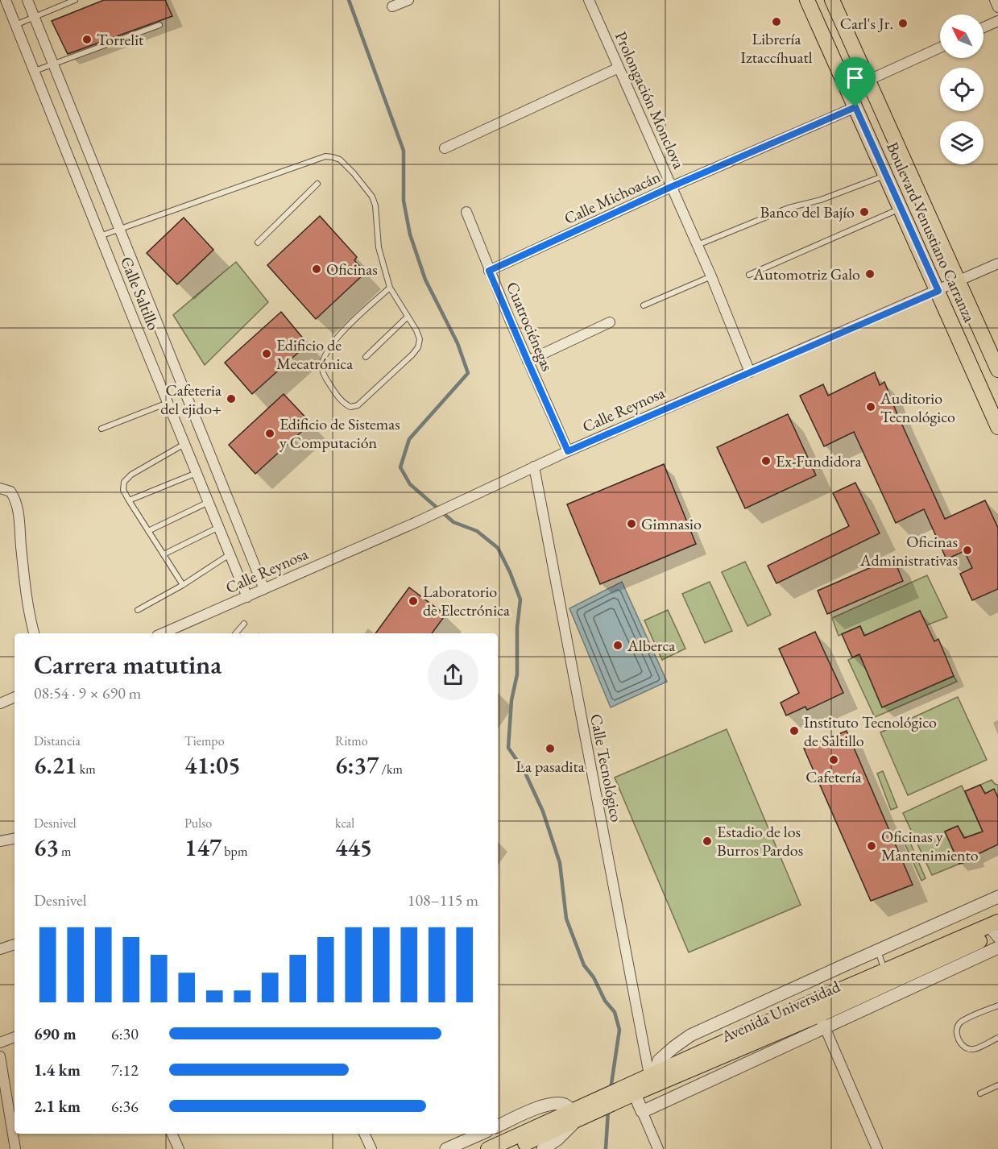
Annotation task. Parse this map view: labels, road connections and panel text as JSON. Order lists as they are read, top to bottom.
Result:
{
  "streets": {
    "main road": ["Boulevard Venustiano Carranza", "Avenida Universidad"],
    "street": [
      "Prolongación Monclova",
      "Calle Michoacán",
      "Calle Saltillo",
      "Cuatrociénegas",
      "Calle Reynosa",
      "Calle Tecnológico"
    ]
  },
  "crossings": [
    ["Prolongación Monclova", "Calle Michoacán"],
    ["Prolongación Monclova", "Calle Reynosa"],
    ["Calle Michoacán", "Boulevard Venustiano Carranza"],
    ["Calle Michoacán", "Cuatrociénegas"],
    ["Boulevard Venustiano Carranza", "Calle Reynosa"],
    ["Calle Saltillo", "Calle Reynosa"],
    ["Cuatrociénegas", "Calle Reynosa"],
    ["Calle Reynosa", "Calle Tecnológico"],
    ["Calle Tecnológico", "Avenida Universidad"]
  ],
  "places": [
    "Librería Iztaccíhuatl",
    "Carl's Jr.",
    "Torrelit",
    "Banco del Bajío",
    "Oficinas",
    "Automotriz Galo",
    "Edificio de Mecatrónica",
    "Cafeteria del ejido+",
    "Auditorio Tecnológico",
    "Edificio de Sistemas y Computación",
    "Ex-Fundidora",
    "Gimnasio",
    "Oficinas Administrativas",
    "Laboratorio de Electrónica",
    "Alberca",
    "Instituto Tecnológico de Saltillo",
    "La pasadita",
    "Cafetería",
    "Estadio de los Burros Pardos",
    "Oficinas y Mantenimiento"
  ],
  "north": "top left",
  "page": {
    "heading": ["Carrera matutina", "08:54 · 9 × 690 m"],
    "stats": [
      ["Distancia", "6.21 km"],
      ["Tiempo", "41:05"],
      ["Ritmo", "6:37 /km"],
      ["Desnivel", "63 m"],
      ["Pulso", "147 bpm"],
      ["kcal", "445"]
    ],
    "chart": ["Desnivel", "108–115 m"],
    "list": [
      {
        "name": "690 m",
        "note": "6:30"
      },
      {
        "name": "1.4 km",
        "note": "7:12"
      },
      {
        "name": "2.1 km",
        "note": "6:36"
      }
    ]
  }
}
